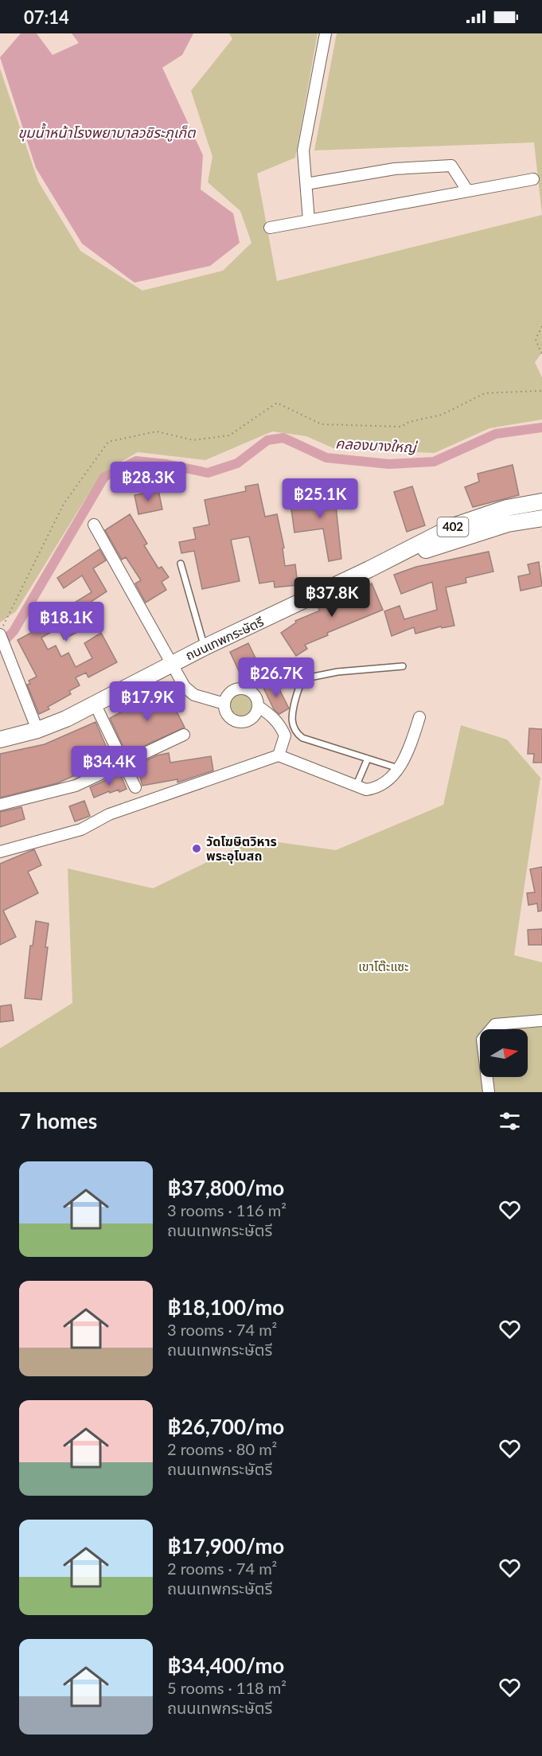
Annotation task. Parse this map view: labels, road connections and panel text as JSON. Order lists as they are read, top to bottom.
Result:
{
  "streets": {
    "main road": ["402", "ถนนเทพกระษัตรี"]
  },
  "water": ["ขุมน้ำหน้าโรงพยาบาลวชิระภูเก็ต", "คลองบางใหญ่"],
  "parks": ["เขาโต๊ะแซะ"],
  "places": ["วัดโฆษิตวิหาร พระอุโบสถ"],
  "north": "right",
  "page": {
    "status": "07:14",
    "price": [
      "฿28.3K",
      "฿25.1K",
      "฿37.8K",
      "฿18.1K",
      "฿26.7K",
      "฿17.9K",
      "฿34.4K"
    ],
    "heading": "7 homes",
    "list": [
      {
        "name": "฿37,800/mo",
        "note": "3 rooms · 116 m² · ถนนเทพกระษัตรี"
      },
      {
        "name": "฿18,100/mo",
        "note": "3 rooms · 74 m² · ถนนเทพกระษัตรี"
      },
      {
        "name": "฿26,700/mo",
        "note": "2 rooms · 80 m² · ถนนเทพกระษัตรี"
      },
      {
        "name": "฿17,900/mo",
        "note": "2 rooms · 74 m² · ถนนเทพกระษัตรี"
      },
      {
        "name": "฿34,400/mo",
        "note": "5 rooms · 118 m² · ถนนเทพกระษัตรี"
      }
    ]
  }
}
